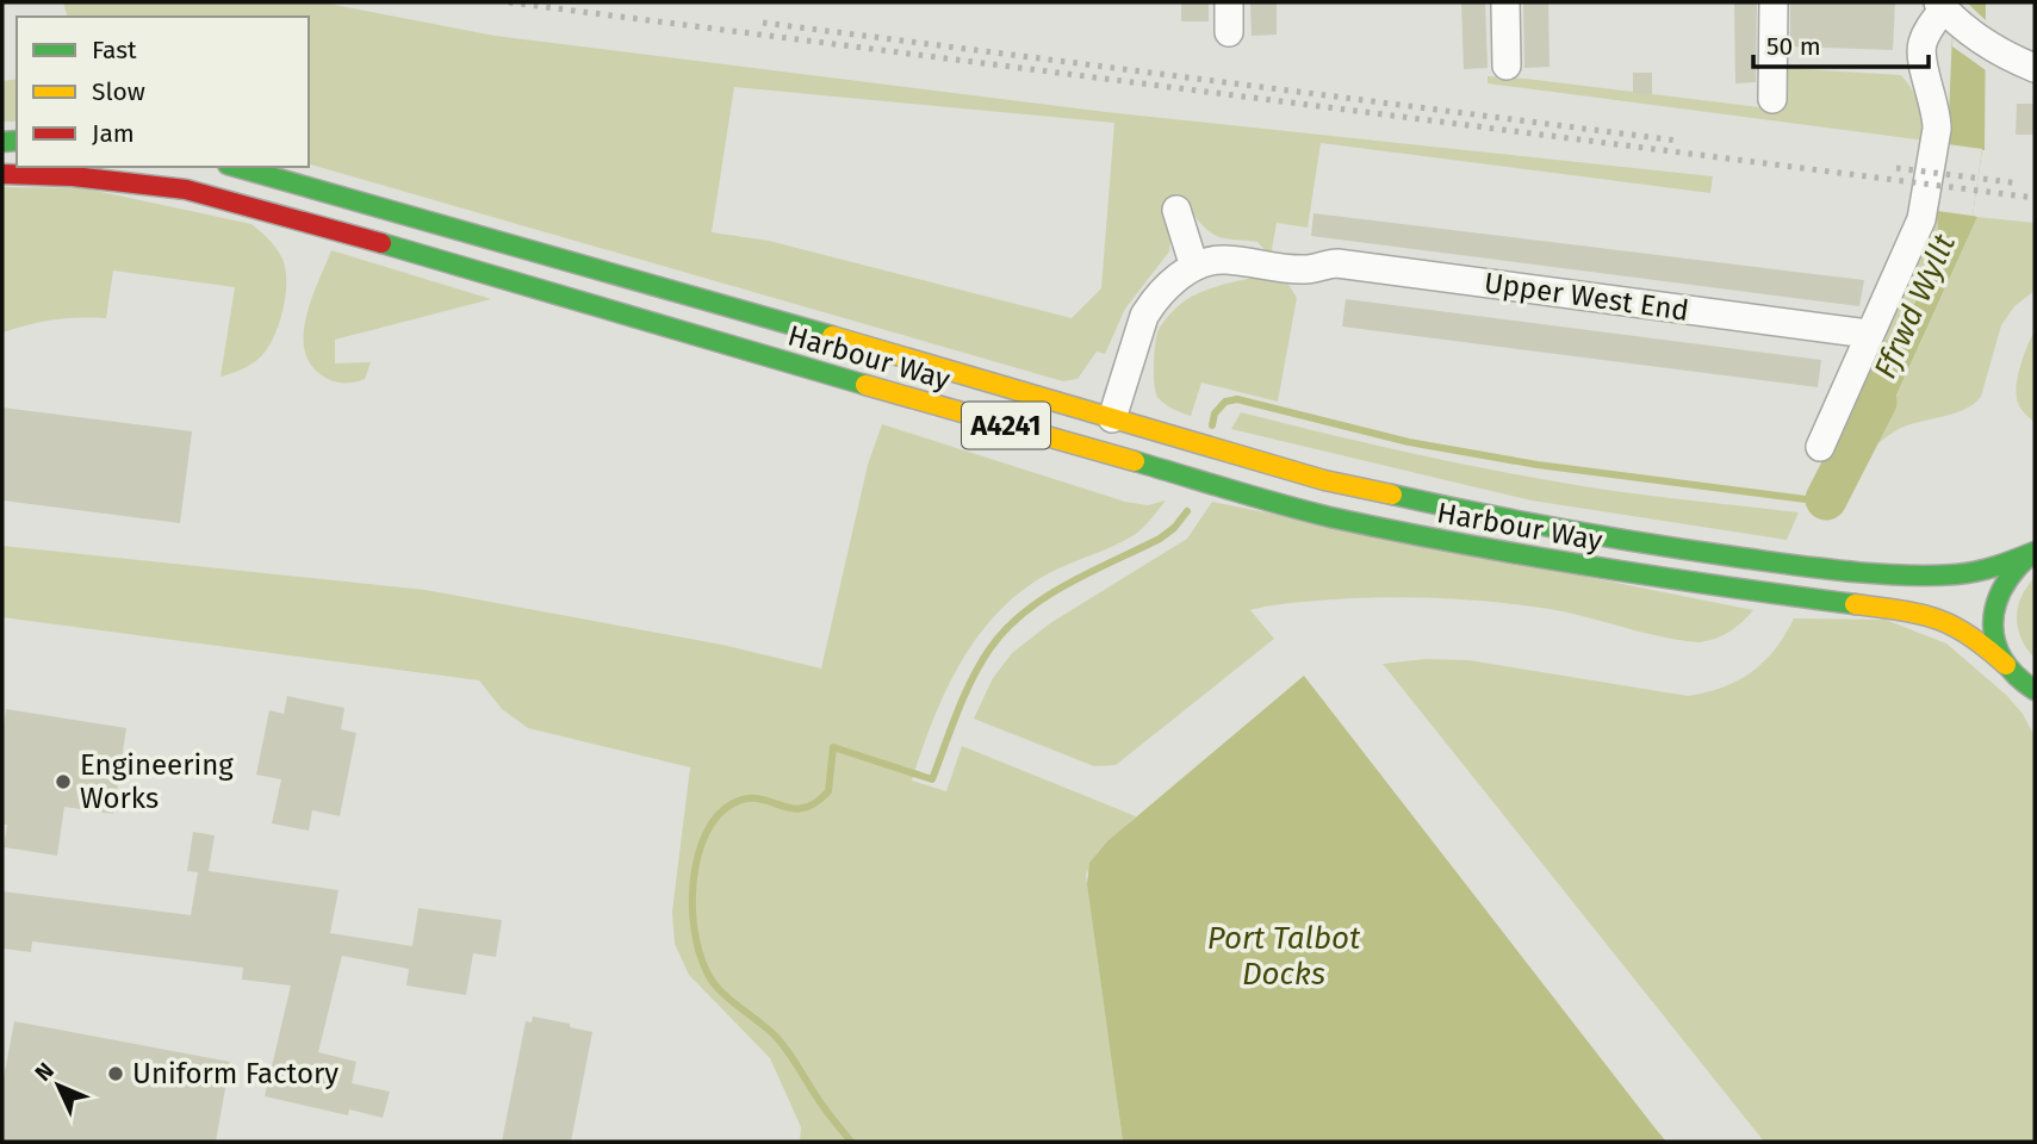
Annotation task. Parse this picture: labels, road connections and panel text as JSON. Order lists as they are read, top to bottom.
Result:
{
  "streets": {
    "main road": ["Harbour Way", "A4241"],
    "street": ["Upper West End"]
  },
  "crossings": [
    ["Harbour Way", "A4241"]
  ],
  "water": ["Ffrwd Wyllt", "Port Talbot Docks"],
  "places": ["Engineering Works", "Uniform Factory"],
  "legend": ["Fast", "Slow", "Jam"],
  "scale_bar": "50 m",
  "north": "top left"
}
